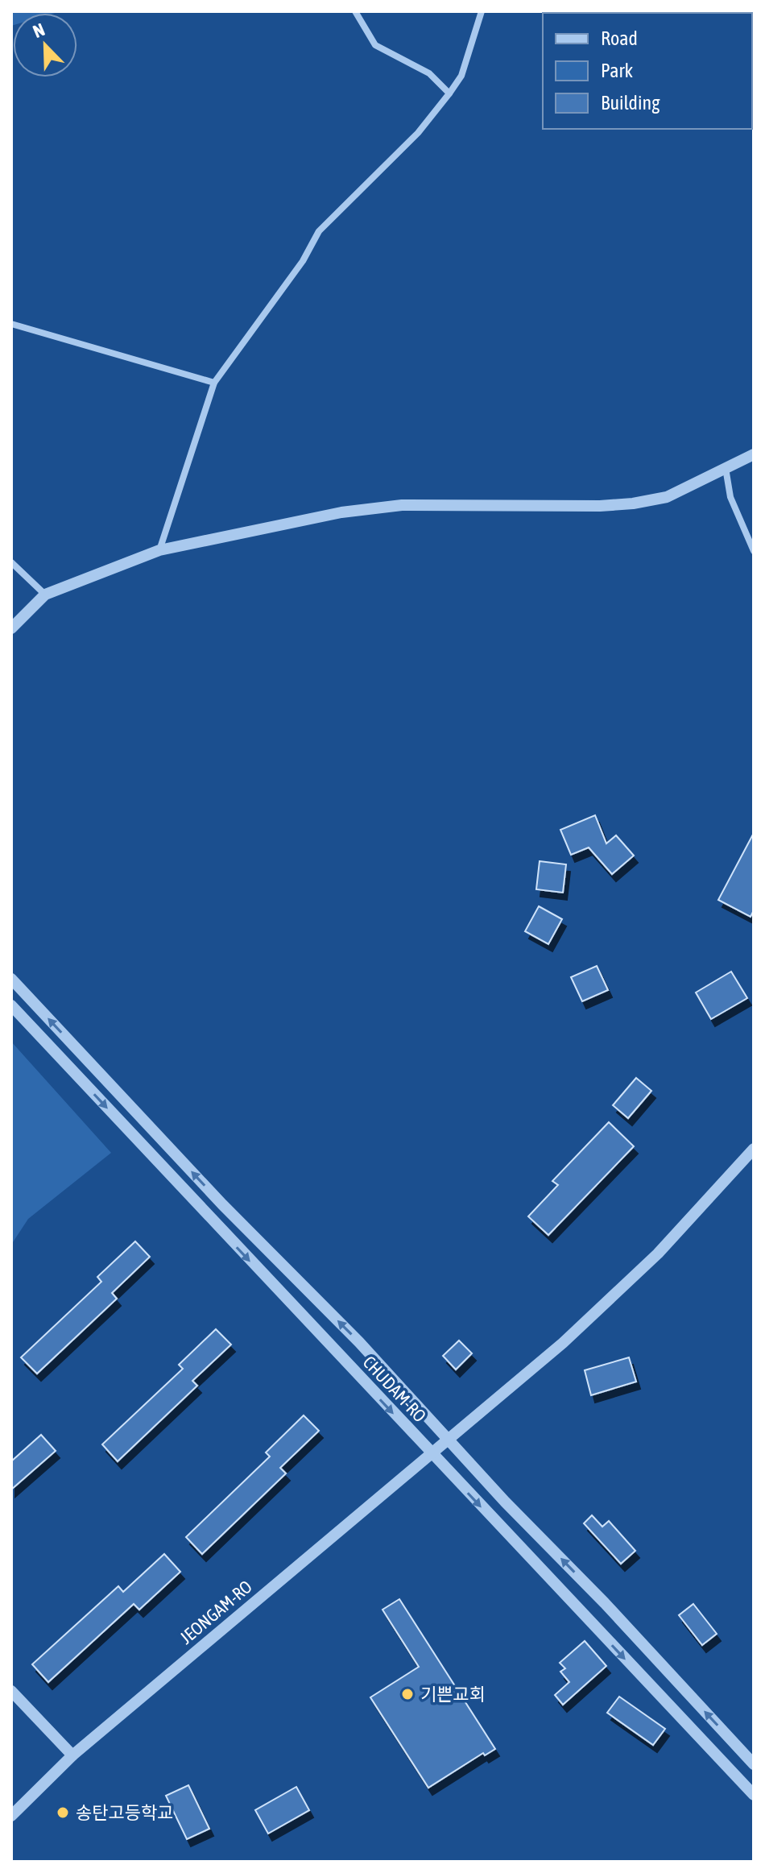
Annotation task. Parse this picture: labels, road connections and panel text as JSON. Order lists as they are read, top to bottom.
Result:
{
  "streets": {
    "street": ["CHUDAM-RO", "JEONGAM-RO"]
  },
  "crossings": [
    ["CHUDAM-RO", "JEONGAM-RO"]
  ],
  "places": ["기쁜교회", "송탄고등학교"],
  "legend": ["Road", "Park", "Building"],
  "north": "top left"
}
